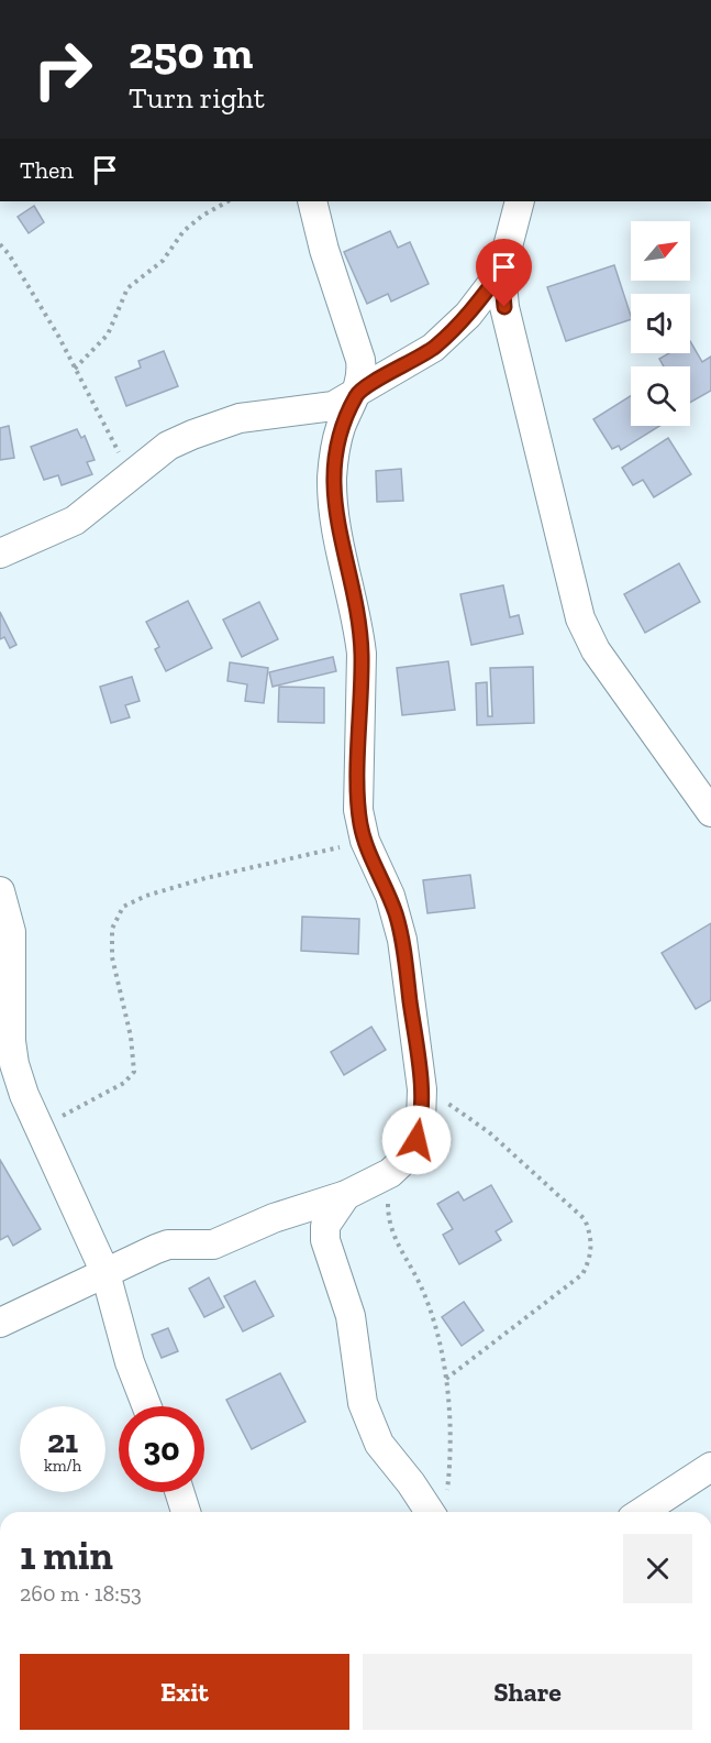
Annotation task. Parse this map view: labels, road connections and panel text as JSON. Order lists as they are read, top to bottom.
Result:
{
  "north": "top right",
  "page": {
    "turn": ["250 m", "Turn right"],
    "then": "Then",
    "speed": "21 km/h",
    "limit": "30",
    "heading": ["1 min", "260 m · 18:53"],
    "buttons": ["Exit", "Share"]
  }
}
